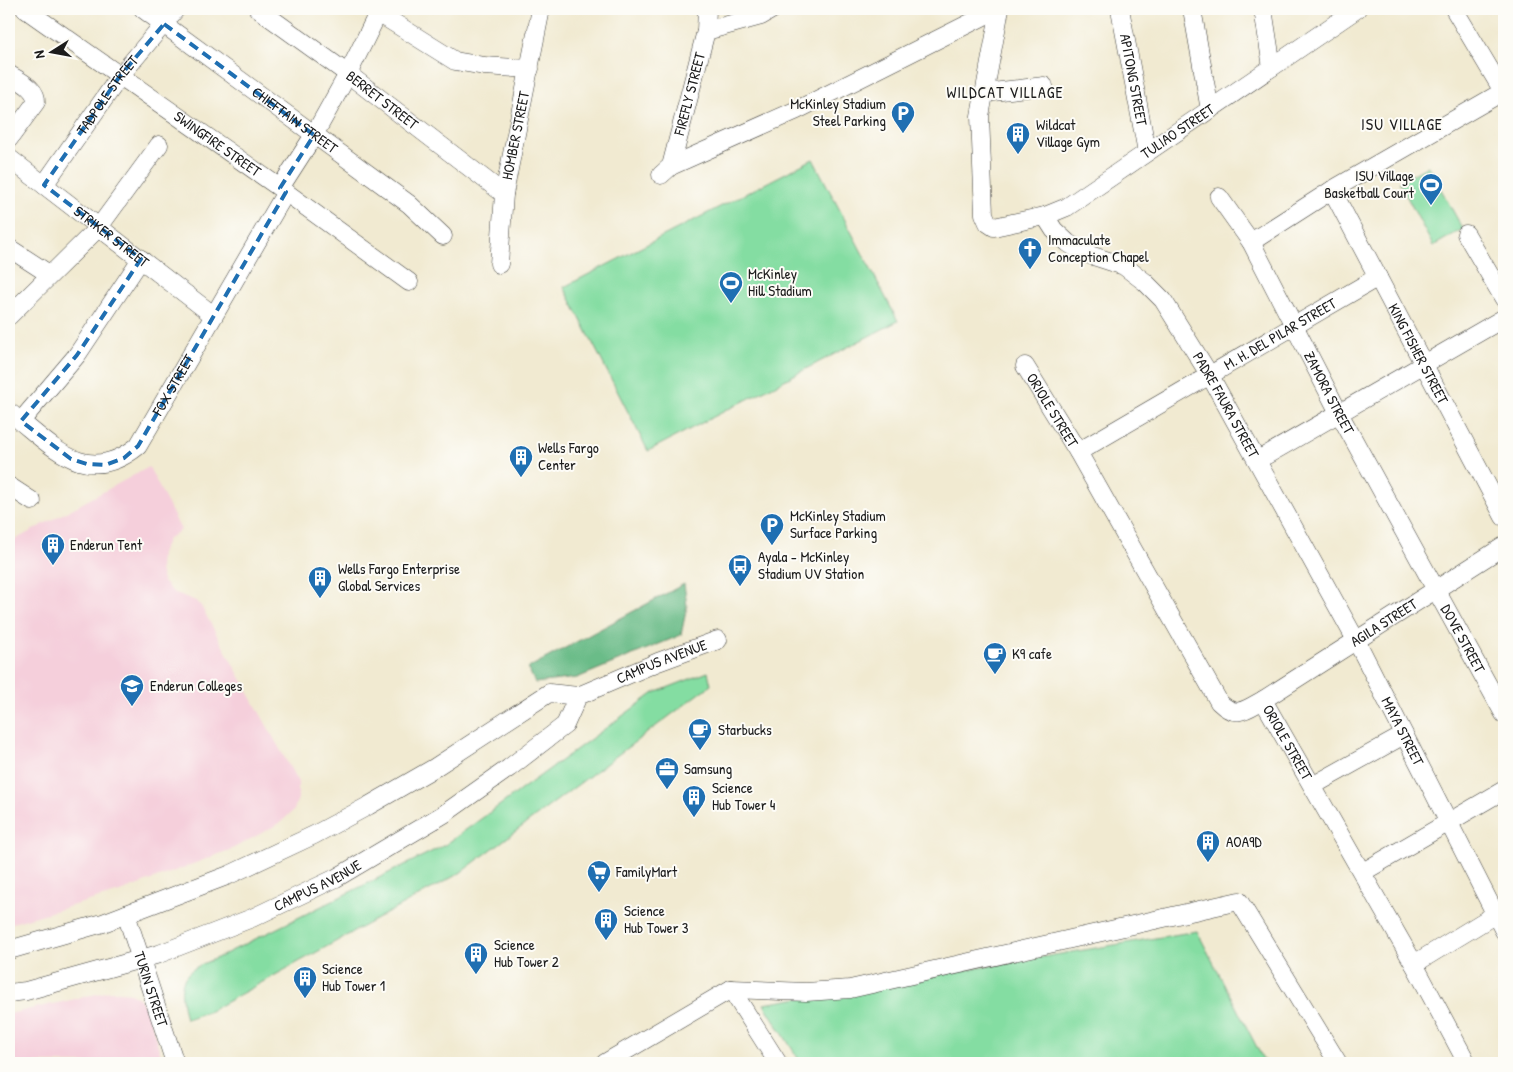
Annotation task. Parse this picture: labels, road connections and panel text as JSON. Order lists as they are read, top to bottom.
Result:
{
  "streets": {
    "street": [
      "APITONG STREET",
      "FIREFLY STREET",
      "TADPOLE STREET",
      "BERRET STREET",
      "CHIEFTAIN STREET",
      "TULIAO STREET",
      "HOMBER STREET",
      "SWINGFIRE STREET",
      "STRIKER STREET",
      "M. H. DEL PILAR STREET",
      "KING FISHER STREET",
      "FOX STREET",
      "ZAMORA STREET",
      "PADRE FAURA STREET",
      "ORIOLE STREET",
      "AGILA STREET",
      "DOVE STREET",
      "CAMPUS AVENUE",
      "MAYA STREET",
      "TURIN STREET"
    ]
  },
  "crossings": [
    ["APITONG STREET", "TULIAO STREET"],
    ["TADPOLE STREET", "CHIEFTAIN STREET"],
    ["TADPOLE STREET", "SWINGFIRE STREET"],
    ["TADPOLE STREET", "STRIKER STREET"],
    ["BERRET STREET", "HOMBER STREET"],
    ["BERRET STREET", "FOX STREET"],
    ["CHIEFTAIN STREET", "FOX STREET"],
    ["TULIAO STREET", "PADRE FAURA STREET"],
    ["SWINGFIRE STREET", "FOX STREET"],
    ["STRIKER STREET", "FOX STREET"],
    ["M. H. DEL PILAR STREET", "KING FISHER STREET"],
    ["M. H. DEL PILAR STREET", "ZAMORA STREET"],
    ["M. H. DEL PILAR STREET", "PADRE FAURA STREET"],
    ["M. H. DEL PILAR STREET", "ORIOLE STREET"],
    ["ZAMORA STREET", "AGILA STREET"],
    ["ZAMORA STREET", "DOVE STREET"],
    ["PADRE FAURA STREET", "AGILA STREET"],
    ["PADRE FAURA STREET", "MAYA STREET"],
    ["ORIOLE STREET", "AGILA STREET"],
    ["AGILA STREET", "DOVE STREET"],
    ["AGILA STREET", "MAYA STREET"],
    ["CAMPUS AVENUE", "TURIN STREET"]
  ],
  "districts": ["WILDCAT VILLAGE", "ISU VILLAGE"],
  "places": {
    "parking": ["McKinley Stadium Steel Parking", "McKinley Stadium Surface Parking"],
    "building": [
      "Wildcat Village Gym",
      "Wells Fargo Center",
      "Enderun Tent",
      "Wells Fargo Enterprise Global Services",
      "Science Hub Tower 4",
      "AOA9D",
      "Science Hub Tower 3",
      "Science Hub Tower 2",
      "Science Hub Tower 1"
    ],
    "sports": ["ISU Village Basketball Court", "McKinley Hill Stadium"],
    "church": ["Immaculate Conception Chapel"],
    "bus stop": ["Ayala - McKinley Stadium UV Station"],
    "cafe": ["K9 cafe", "Starbucks"],
    "school or university": ["Enderun Colleges"],
    "office": ["Samsung"],
    "supermarket": ["FamilyMart"]
  },
  "north": "left"
}
